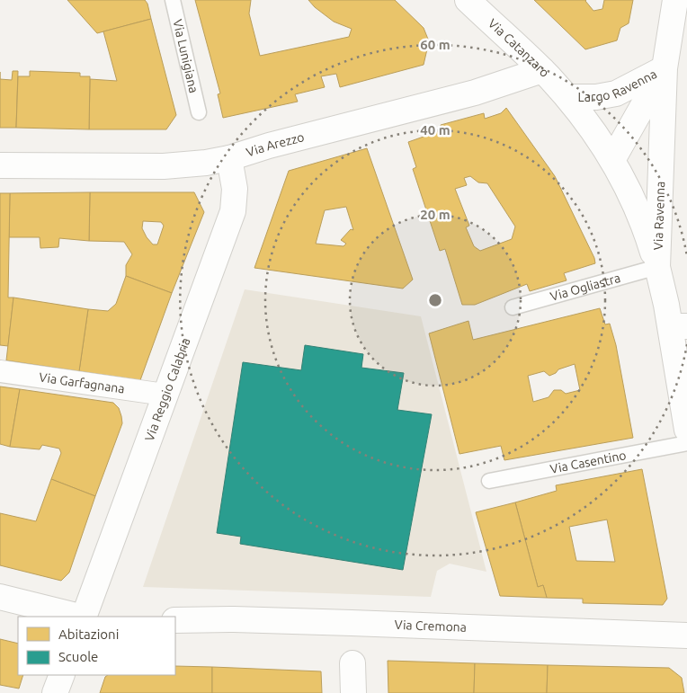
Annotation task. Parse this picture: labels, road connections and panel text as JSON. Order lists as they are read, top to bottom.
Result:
{
  "streets": {
    "street": [
      "Via Catanzaro",
      "Largo Ravenna",
      "Via Arezzo",
      "Via Ravenna",
      "Via Garfagnana",
      "Via Reggio Calabria",
      "Via Cremona"
    ],
    "lane": ["Via Lunigiana", "Via Ogliastra", "Via Casentino"]
  },
  "crossings": [
    ["Via Catanzaro", "Largo Ravenna"],
    ["Via Catanzaro", "Via Arezzo"],
    ["Largo Ravenna", "Via Ravenna"],
    ["Largo Ravenna", "Via Ogliastra"],
    ["Via Arezzo", "Via Reggio Calabria"],
    ["Via Ravenna", "Via Ogliastra"],
    ["Via Garfagnana", "Via Reggio Calabria"]
  ],
  "legend": ["Abitazioni", "Scuole"],
  "rings": ["60 m", "40 m", "20 m"]
}
